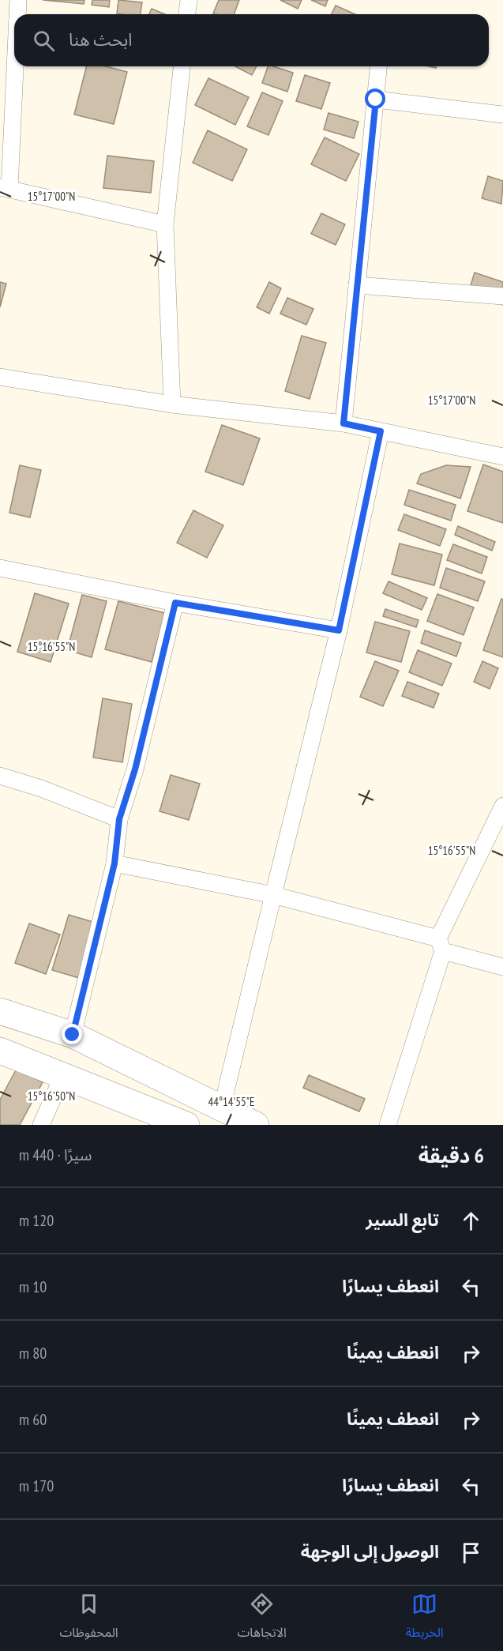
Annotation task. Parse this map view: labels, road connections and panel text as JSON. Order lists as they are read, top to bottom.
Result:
{
  "page": {
    "search": "ابحث هنا",
    "heading": ["6 دقيقة", "سيرًا · 440 m"],
    "list": [
      ["تابع السير", "120 m"],
      ["انعطف يسارًا", "10 m"],
      ["انعطف يمينًا", "80 m"],
      ["انعطف يمينًا", "60 m"],
      ["انعطف يسارًا", "170 m"],
      "الوصول إلى الوجهة"
    ],
    "nav": ["الخريطة", "الاتجاهات", "المحفوظات"]
  },
  "coordinates": [
    "15°17'00\"N",
    "15°16'55\"N",
    "15°16'50\"N",
    "44°14'55\"E"
  ]
}
